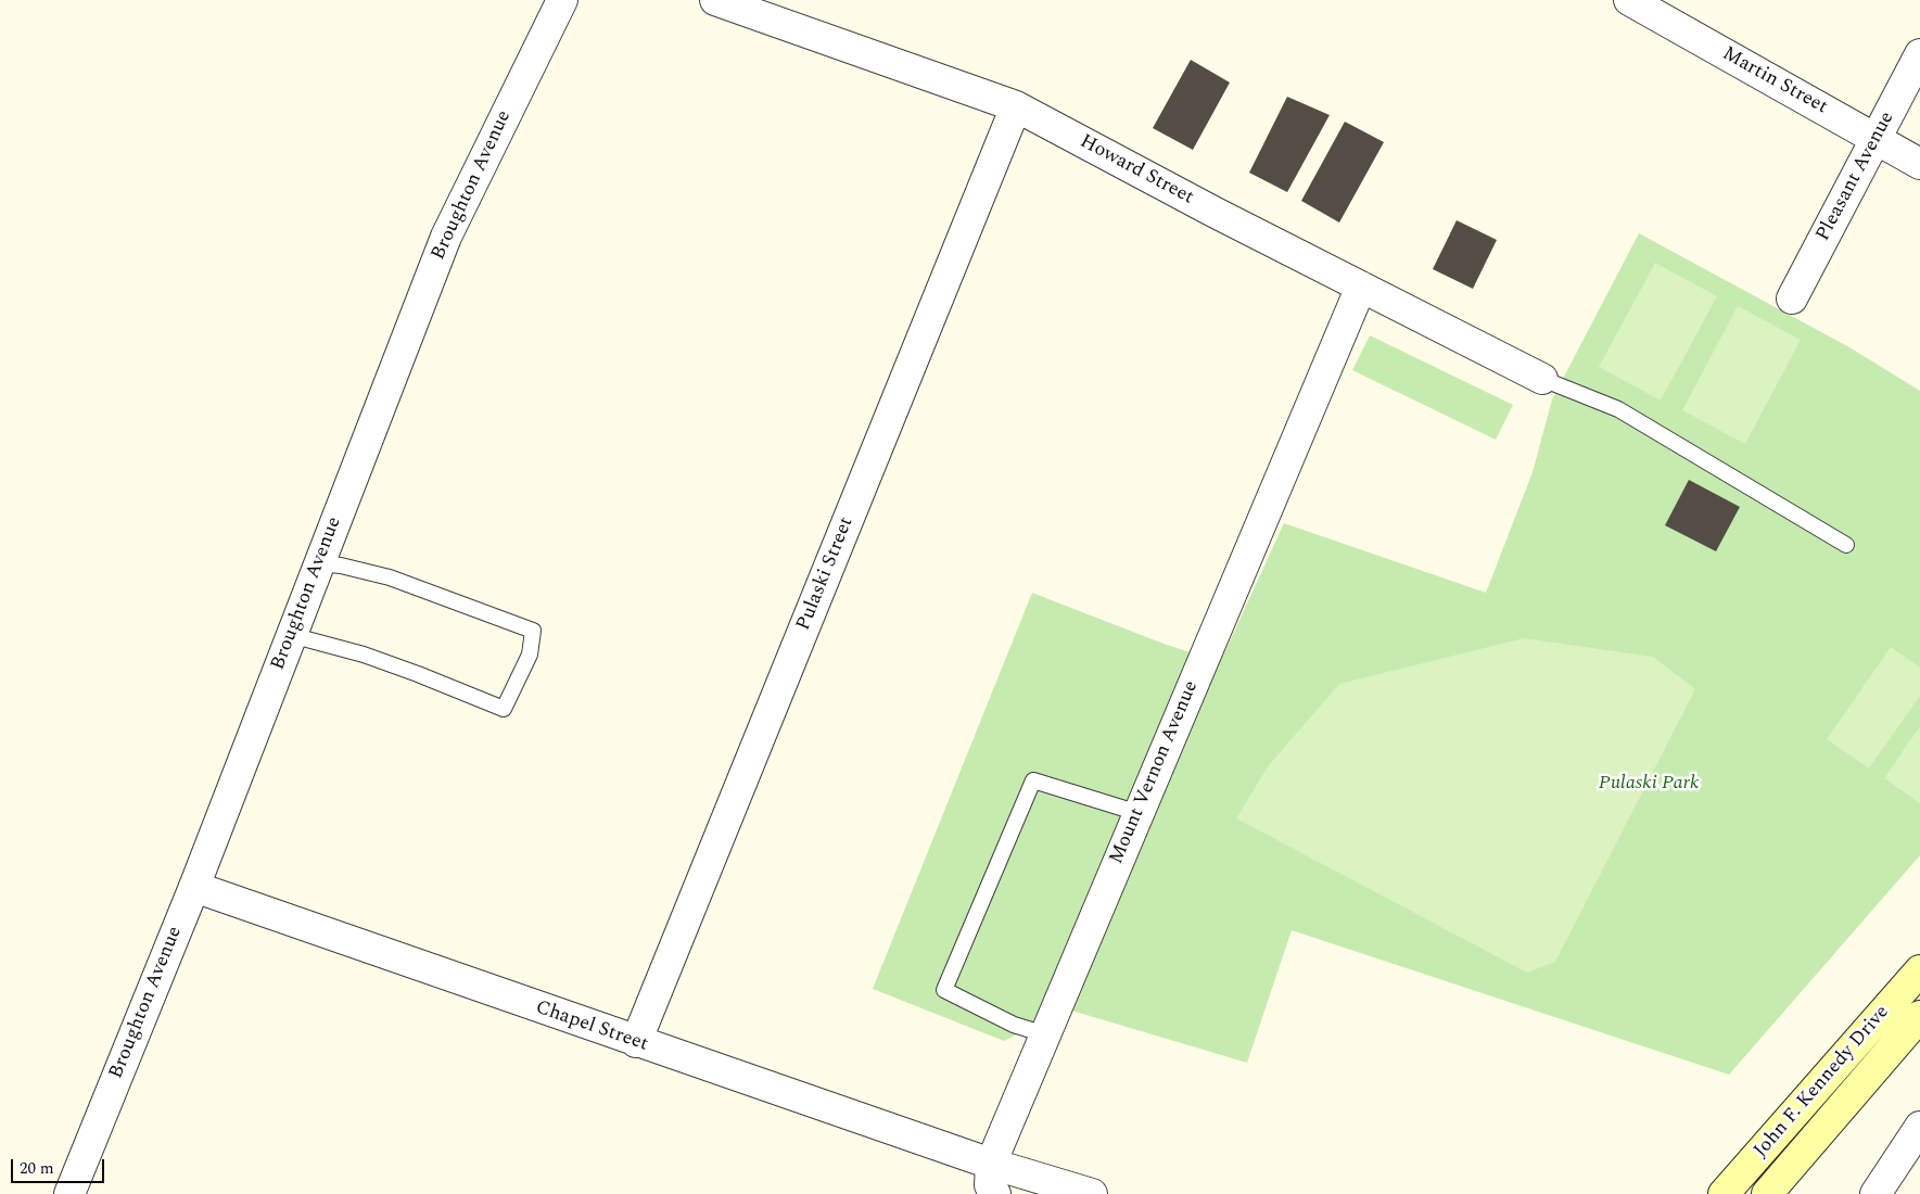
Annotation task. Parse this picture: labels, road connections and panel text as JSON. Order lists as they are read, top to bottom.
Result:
{
  "streets": {
    "main road": ["John F. Kennedy Drive"],
    "street": [
      "Martin Street",
      "Howard Street",
      "Pleasant Avenue",
      "Broughton Avenue",
      "Pulaski Street",
      "Mount Vernon Avenue",
      "Chapel Street"
    ]
  },
  "crossings": [
    ["Martin Street", "Pleasant Avenue"],
    ["Howard Street", "Pulaski Street"],
    ["Howard Street", "Mount Vernon Avenue"],
    ["Broughton Avenue", "Chapel Street"],
    ["Pulaski Street", "Chapel Street"],
    ["Mount Vernon Avenue", "Chapel Street"]
  ],
  "parks": ["Pulaski Park"],
  "scale_bar": "20 m"
}
